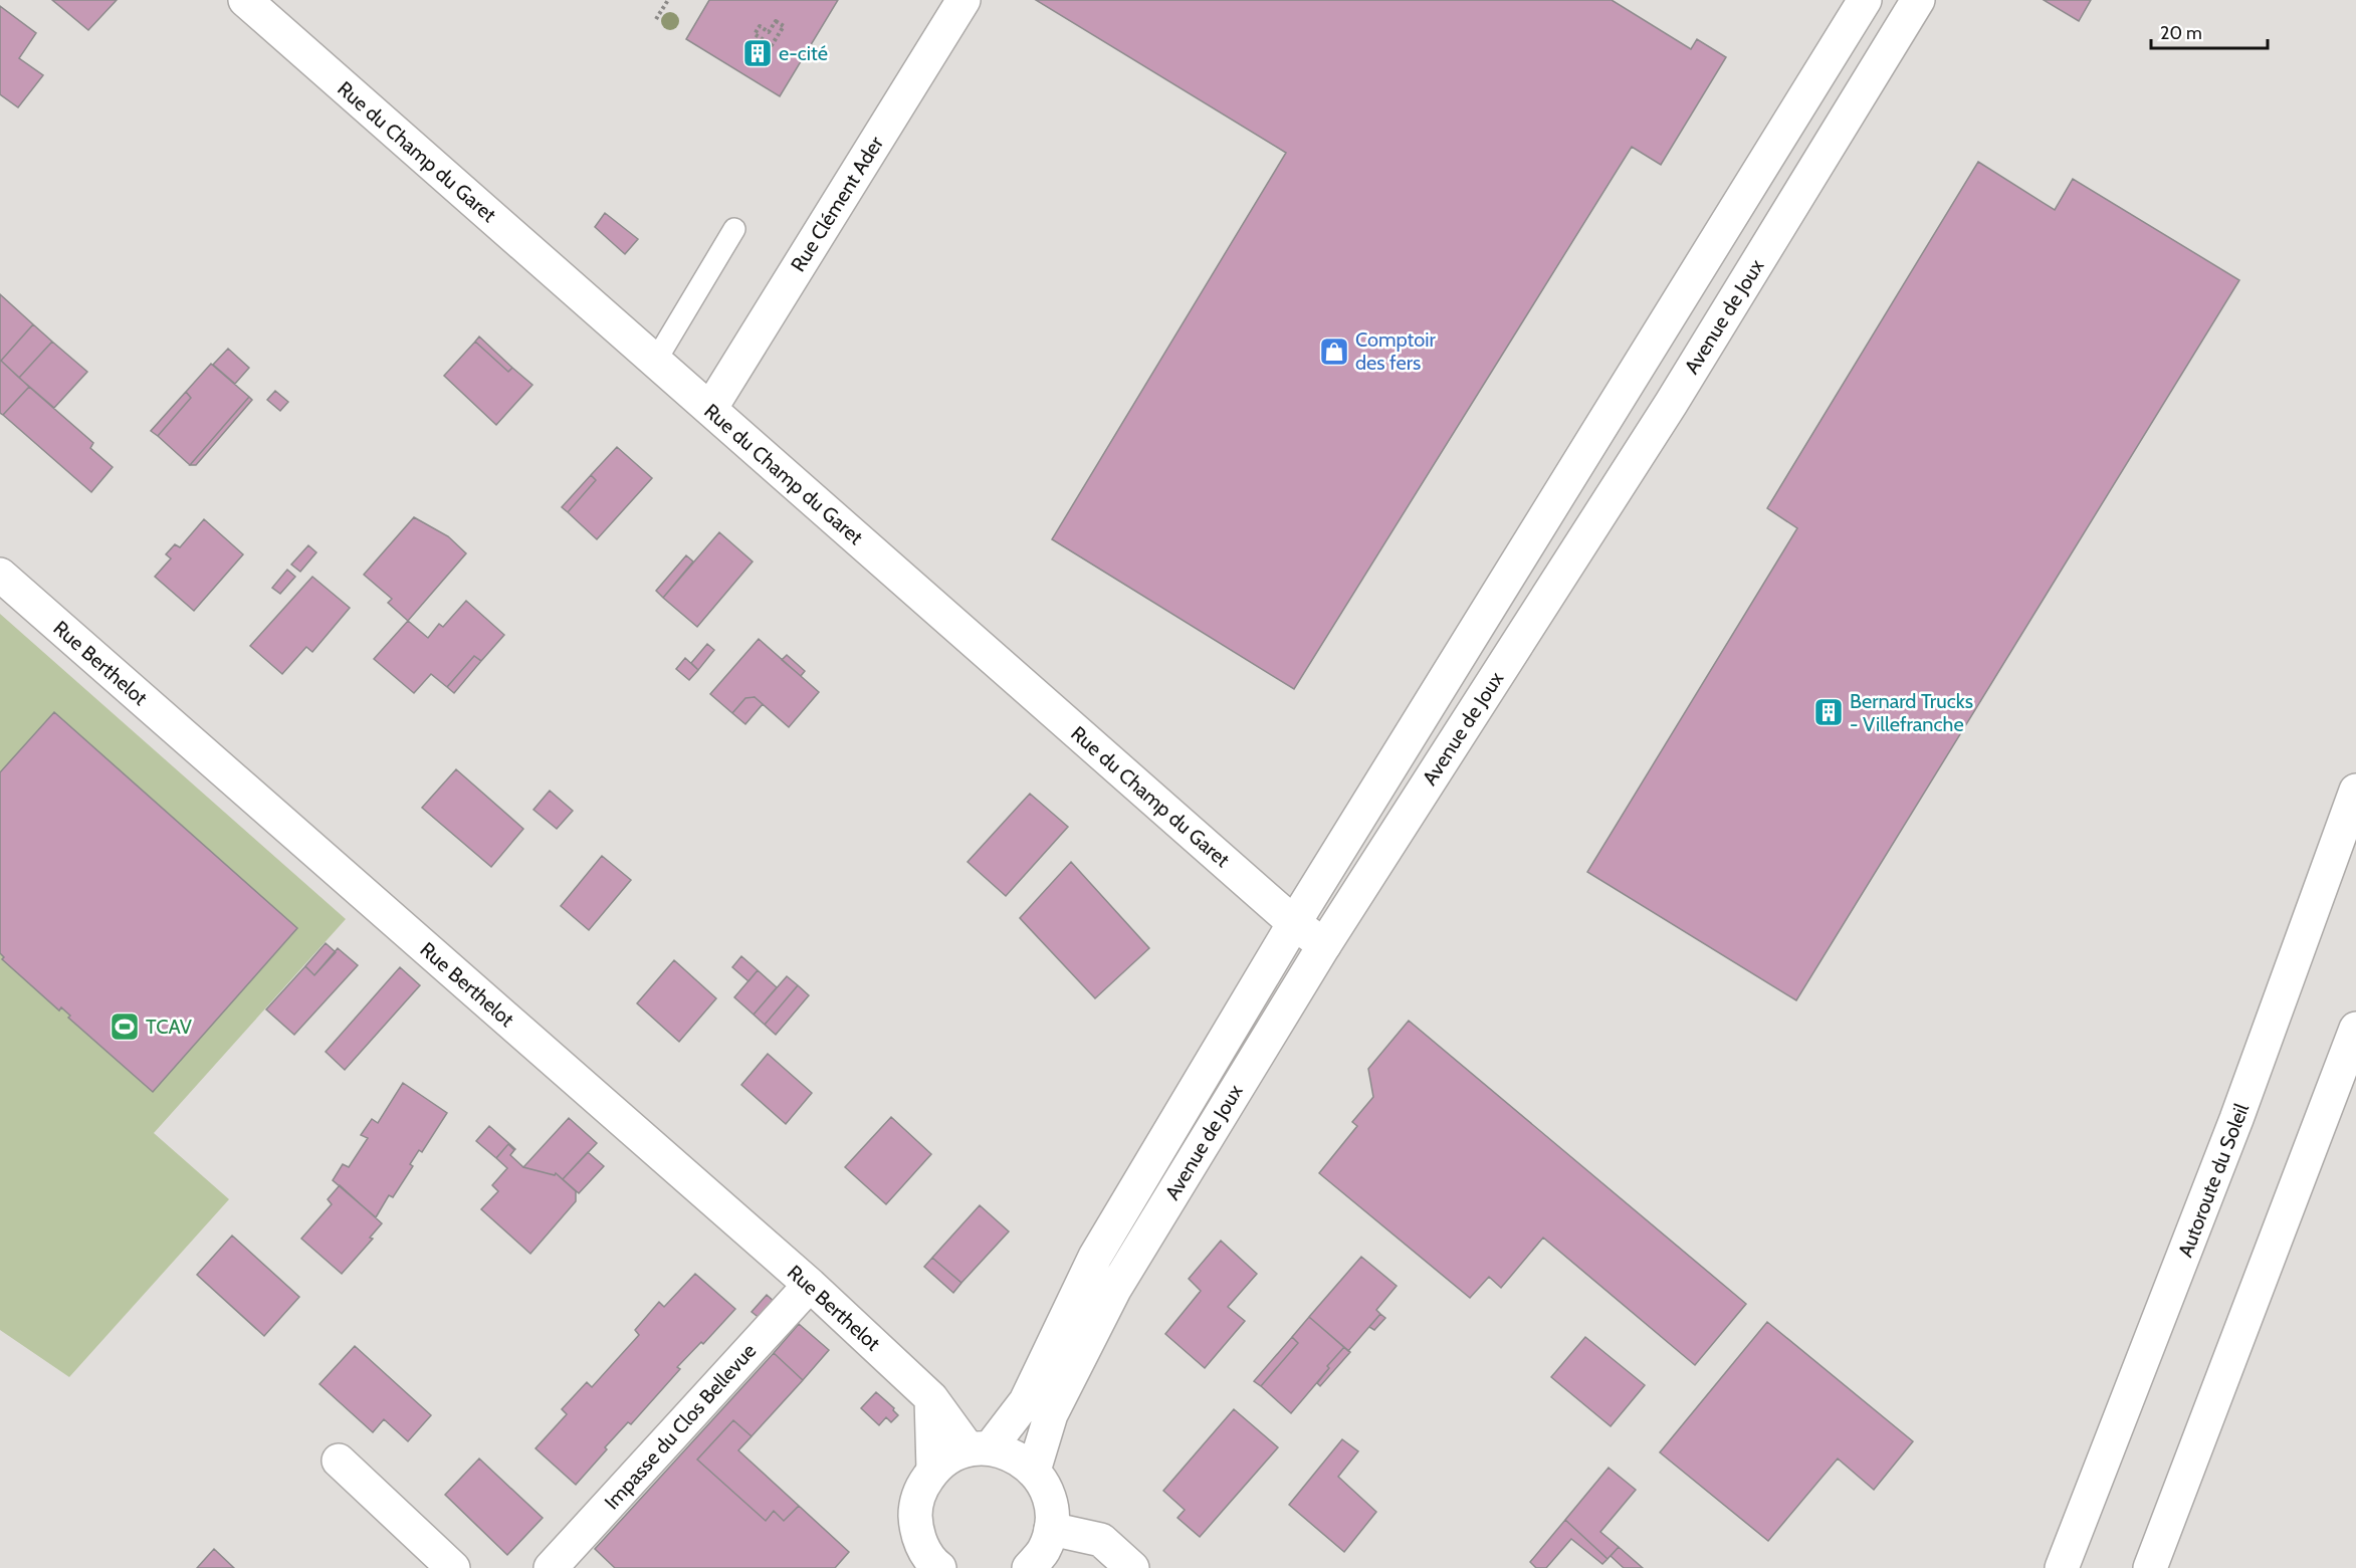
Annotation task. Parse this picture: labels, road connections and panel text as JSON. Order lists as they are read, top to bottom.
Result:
{
  "streets": {
    "main road": [
      "Rue du Champ du Garet",
      "Rue Clément Ader",
      "Avenue de Joux",
      "Rue Berthelot",
      "Autoroute du Soleil",
      "Impasse du Clos Bellevue"
    ]
  },
  "crossings": [
    ["Rue du Champ du Garet", "Rue Clément Ader"],
    ["Rue du Champ du Garet", "Avenue de Joux"],
    ["Avenue de Joux", "Rue Berthelot"],
    ["Rue Berthelot", "Impasse du Clos Bellevue"]
  ],
  "places": {
    "building": ["e-cité", "Bernard Trucks - Villefranche"],
    "shop": ["Comptoir des fers"],
    "sports": ["TCAV"]
  },
  "scale_bar": "20 m"
}
